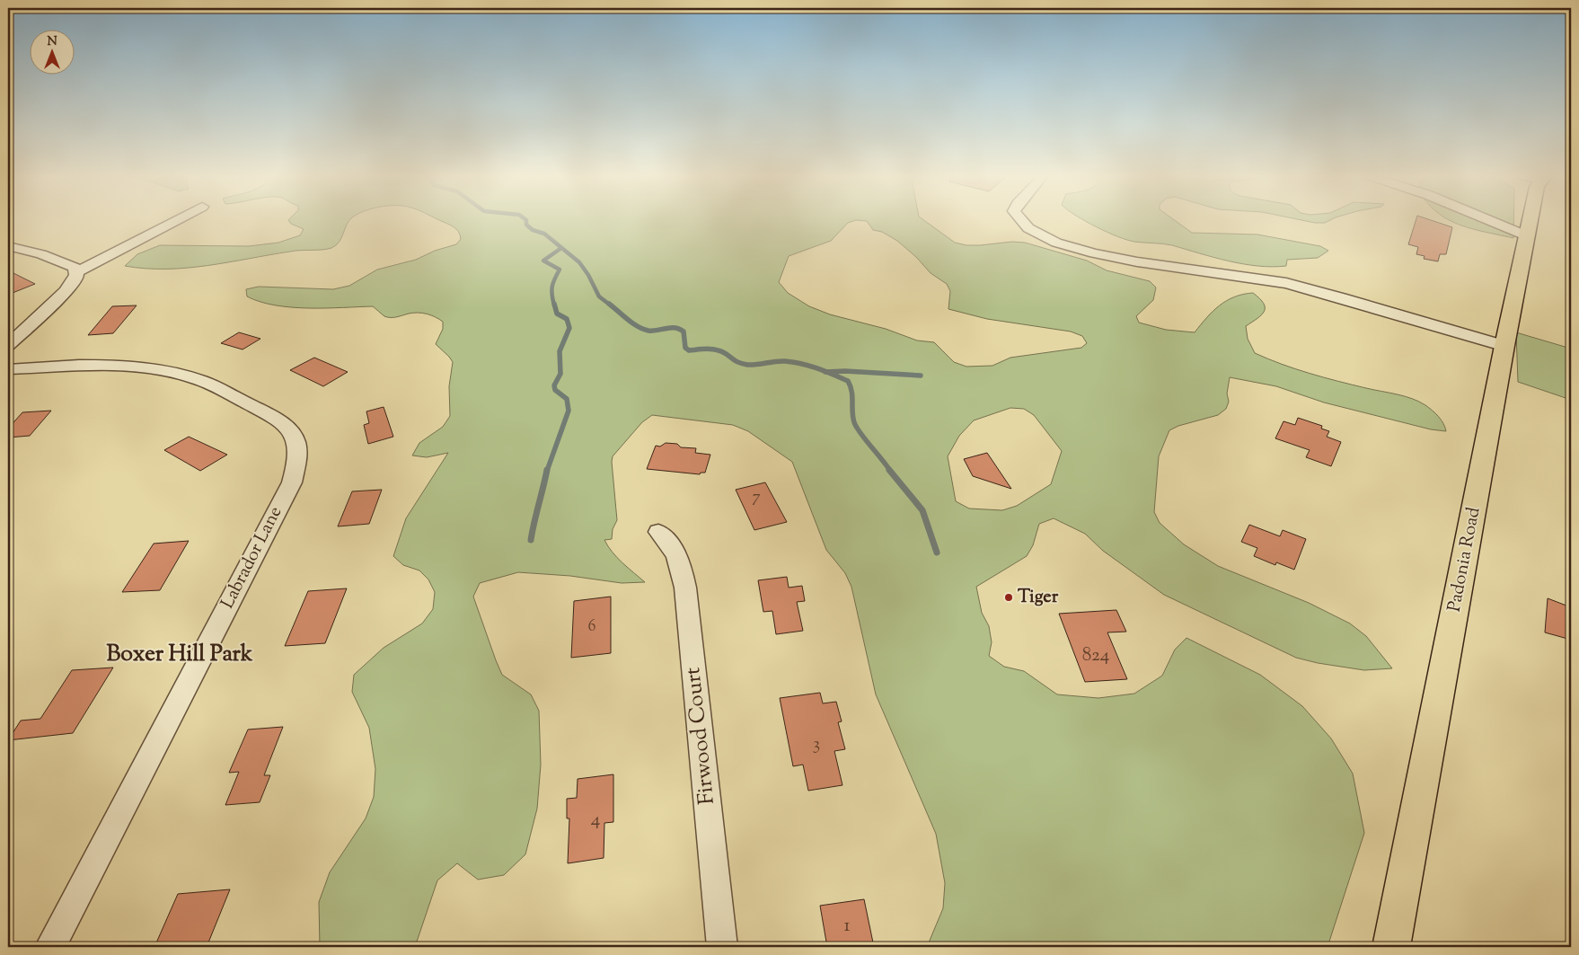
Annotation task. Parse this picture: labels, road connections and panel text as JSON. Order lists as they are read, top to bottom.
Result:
{
  "streets": {
    "main road": ["Padonia Road"],
    "street": ["Labrador Lane", "Firwood Court"]
  },
  "districts": ["Boxer Hill Park"],
  "places": ["Tiger"],
  "house_numbers": [
    "7",
    "6",
    "824",
    "3",
    "4",
    "1"
  ],
  "north": "top"
}
